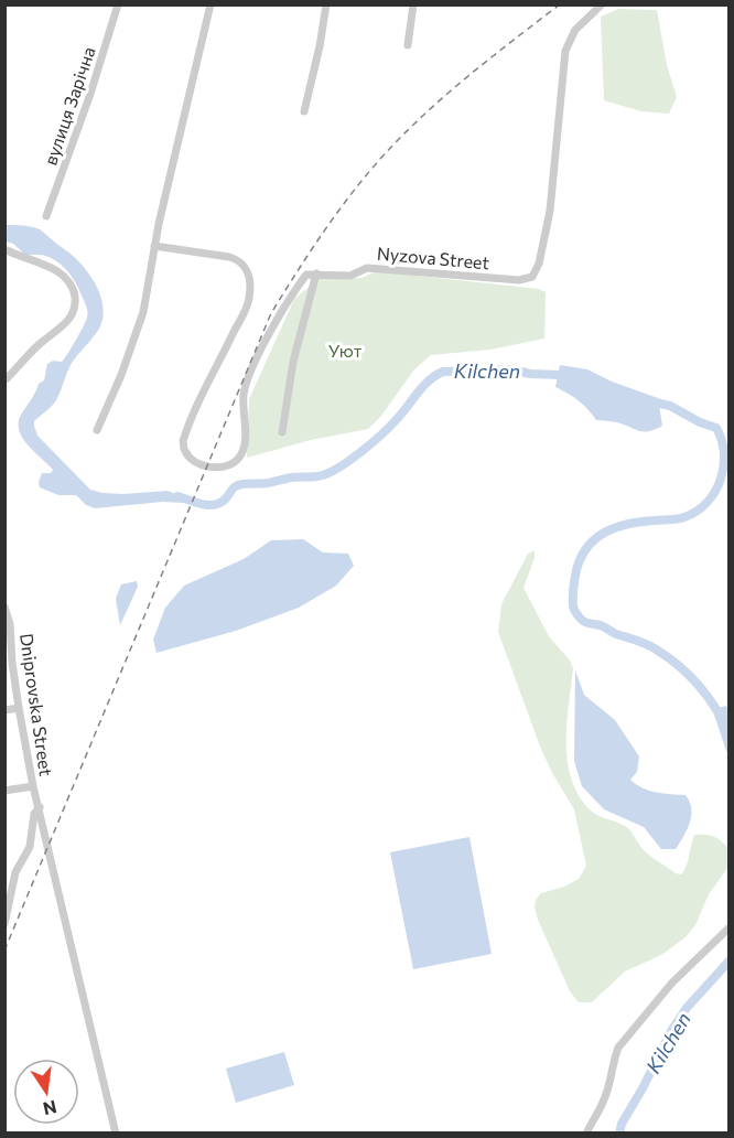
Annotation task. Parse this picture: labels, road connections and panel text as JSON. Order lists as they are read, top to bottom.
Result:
{
  "streets": {
    "street": ["вулиця Зарічна", "Nyzova Street", "Dniprovska Street"]
  },
  "water": ["Kilchen"],
  "parks": ["Уют"],
  "north": "bottom"
}
